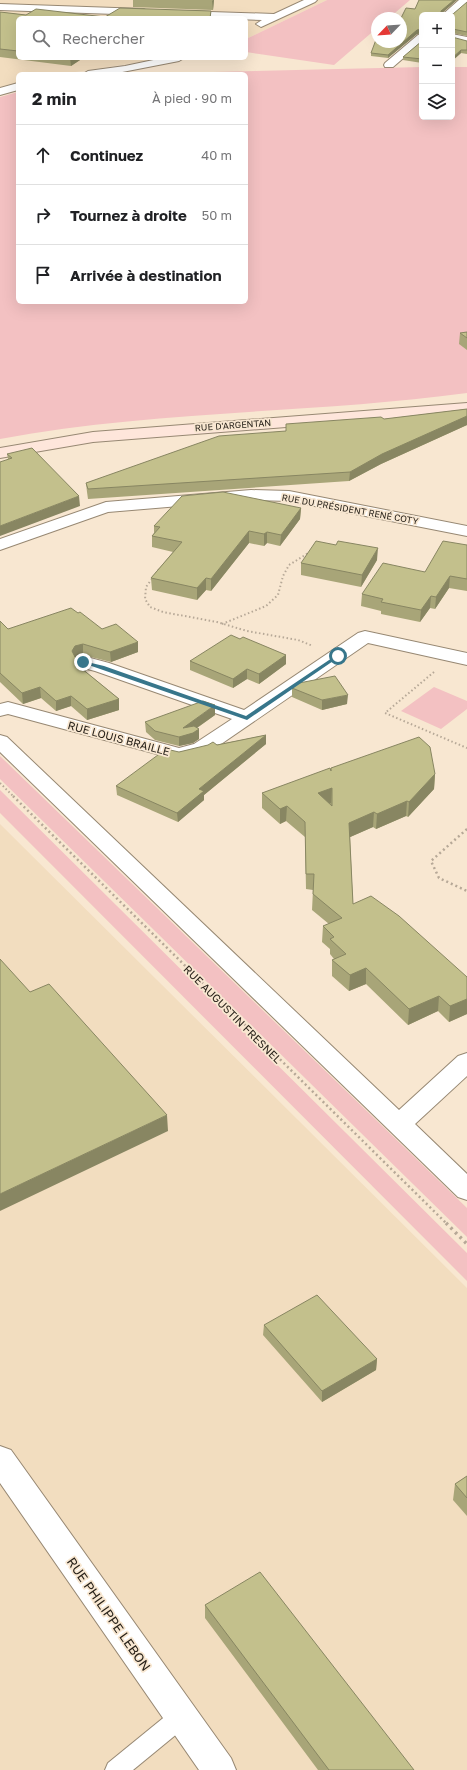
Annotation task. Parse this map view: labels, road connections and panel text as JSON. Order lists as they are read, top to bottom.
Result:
{
  "streets": {
    "main road": ["RUE D'ARGENTAN"],
    "street": ["RUE DU PRÉSIDENT RENÉ COTY", "RUE LOUIS BRAILLE", "RUE PHILIPPE LEBON"],
    "path": ["RUE AUGUSTIN FRESNEL"]
  },
  "north": "bottom left",
  "page": {
    "map_buttons": ["+", "−"],
    "search": "Rechercher",
    "heading": ["2 min", "À pied · 90 m"],
    "list": [
      ["Continuez", "40 m"],
      ["Tournez à droite", "50 m"],
      "Arrivée à destination"
    ]
  }
}
